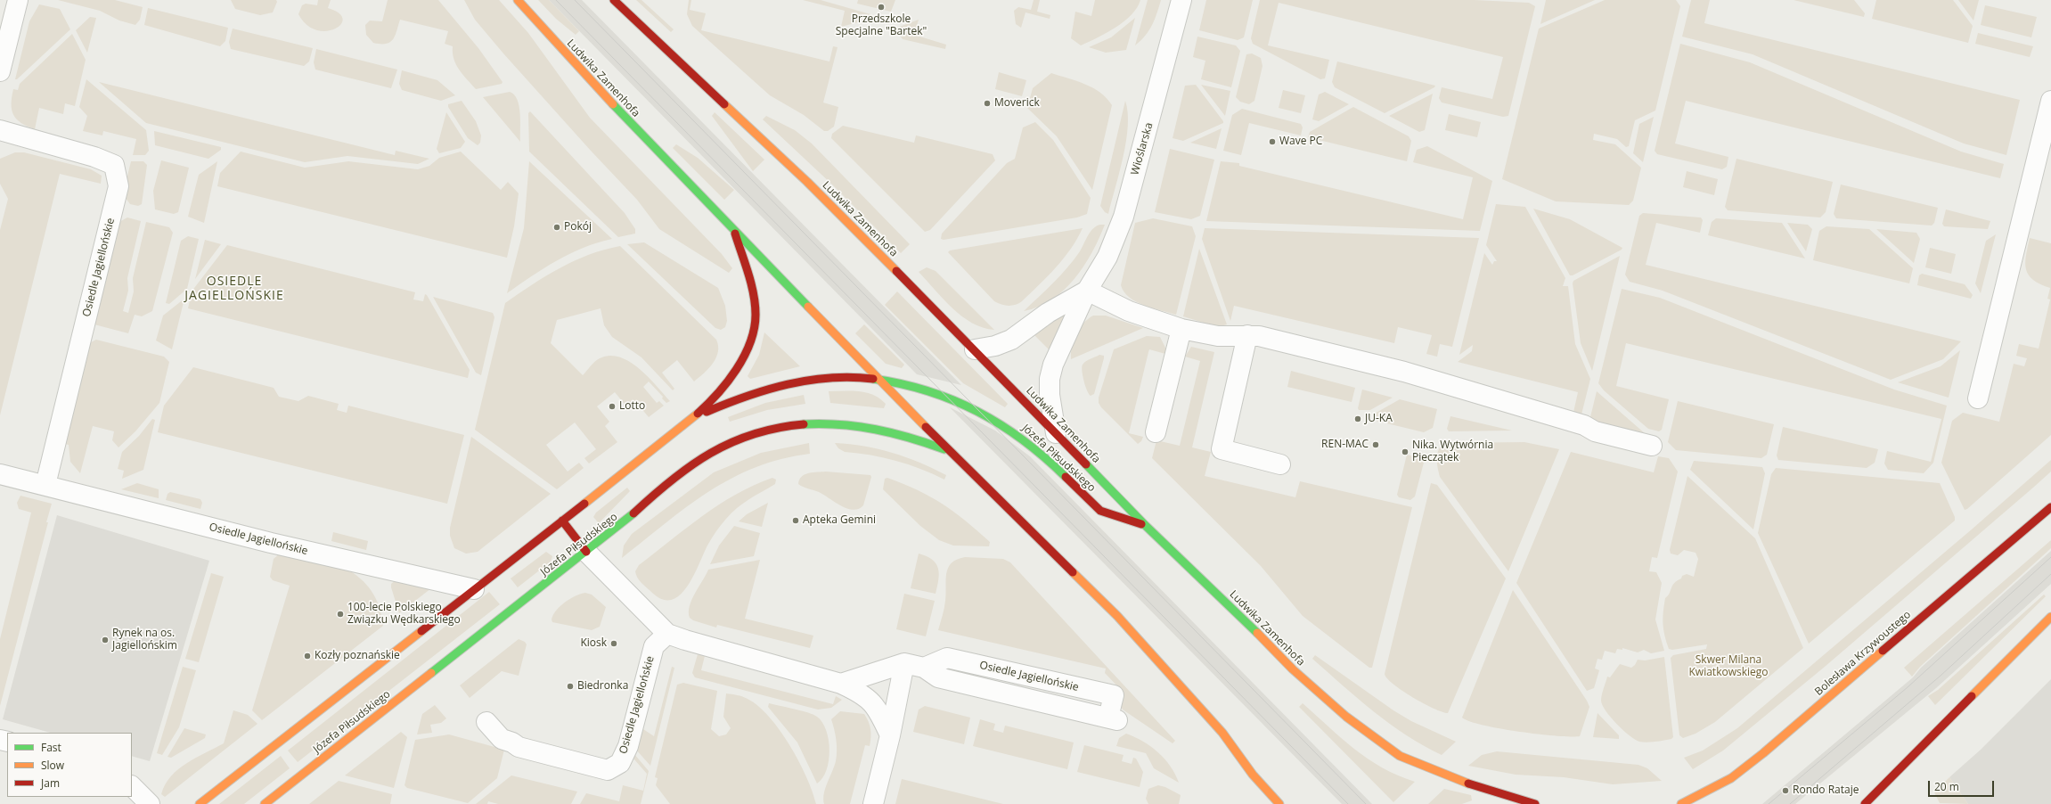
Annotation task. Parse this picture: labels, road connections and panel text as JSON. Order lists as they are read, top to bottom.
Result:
{
  "streets": {
    "street": [
      "Ludwika Zamenhofa",
      "Wioślarska",
      "Osiedle Jagiellońskie",
      "Józefa Piłsudskiego",
      "Bolesława Krzywoustego"
    ]
  },
  "crossings": [
    ["Ludwika Zamenhofa", "Wioślarska"],
    ["Ludwika Zamenhofa", "Józefa Piłsudskiego"],
    ["Osiedle Jagiellońskie", "Józefa Piłsudskiego"]
  ],
  "districts": ["OSIEDLE JAGIELLOŃSKIE"],
  "parks": ["Skwer Milana Kwiatkowskiego"],
  "places": [
    "Przedszkole Specjalne \"Bartek\"",
    "Moverick",
    "Wave PC",
    "Pokój",
    "Lotto",
    "JU-KA",
    "REN-MAC",
    "Nika. Wytwórnia Pieczątek",
    "Apteka Gemini",
    "100-lecie Polskiego Związku Wędkarskiego",
    "Rynek na os. Jagiellońskim",
    "Kiosk",
    "Kozły poznańskie",
    "Biedronka",
    "Rondo Rataje"
  ],
  "legend": ["Fast", "Slow", "Jam"],
  "scale_bar": "20 m"
}
